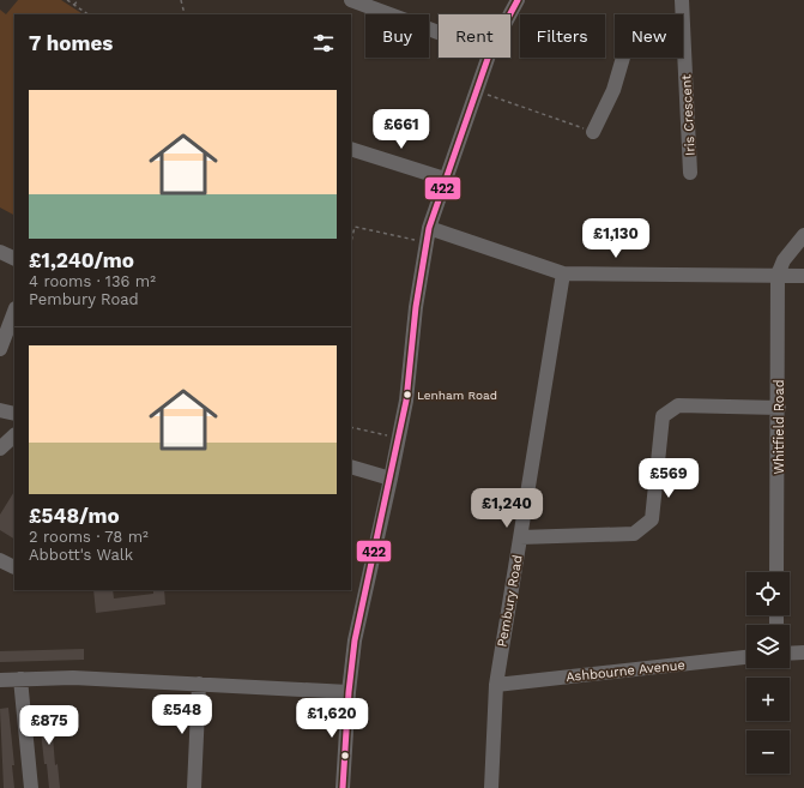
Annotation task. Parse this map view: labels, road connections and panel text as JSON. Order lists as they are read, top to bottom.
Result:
{
  "streets": {
    "street": [
      "Iris Crescent",
      "Whitfield Road",
      "Pembury Road",
      "Ashbourne Avenue"
    ]
  },
  "crossings": [
    ["Pembury Road", "Ashbourne Avenue"]
  ],
  "places": ["Lenham Road"],
  "lines": ["transit line 422"],
  "page": {
    "chip": [
      "Buy",
      "Rent",
      "Filters",
      "New"
    ],
    "heading": "7 homes",
    "list": [
      {
        "name": "£1,240/mo",
        "note": "4 rooms · 136 m² · Pembury Road"
      },
      {
        "name": "£548/mo",
        "note": "2 rooms · 78 m² · Abbott's Walk"
      }
    ],
    "price": [
      "£661",
      "£1,130",
      "£569",
      "£1,240",
      "£548",
      "£1,620",
      "£875"
    ],
    "map_buttons": ["+", "−"]
  }
}
